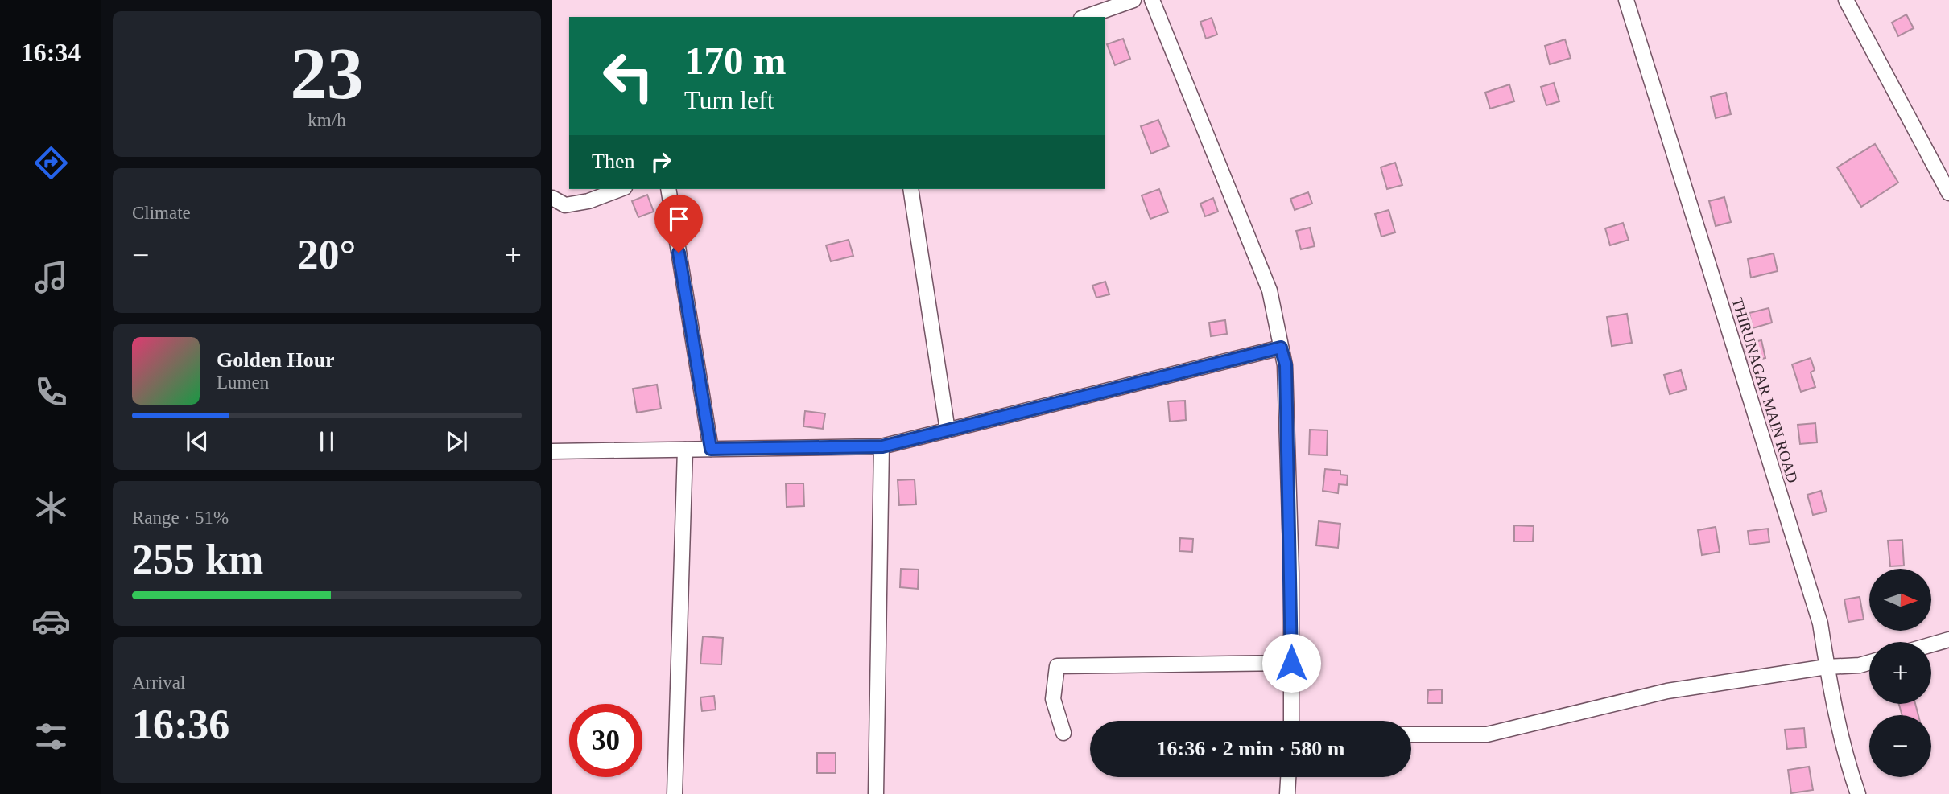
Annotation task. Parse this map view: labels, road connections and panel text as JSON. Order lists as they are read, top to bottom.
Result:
{
  "streets": {
    "street": ["THIRUNAGAR MAIN ROAD"]
  },
  "north": "right",
  "page": {
    "tabs": "16:34",
    "tile": [
      ["23", "km/h"],
      "Climate",
      ["Range · 51%", "255 km"],
      ["Arrival", "16:36"]
    ],
    "turn": ["170 m", "Turn left"],
    "then": "Then",
    "heat": ["−", "20°", "+"],
    "song": ["Golden Hour", "Lumen"],
    "map_buttons": ["+", "−"],
    "limit": "30",
    "trip": "16:36 · 2 min · 580 m"
  }
}
